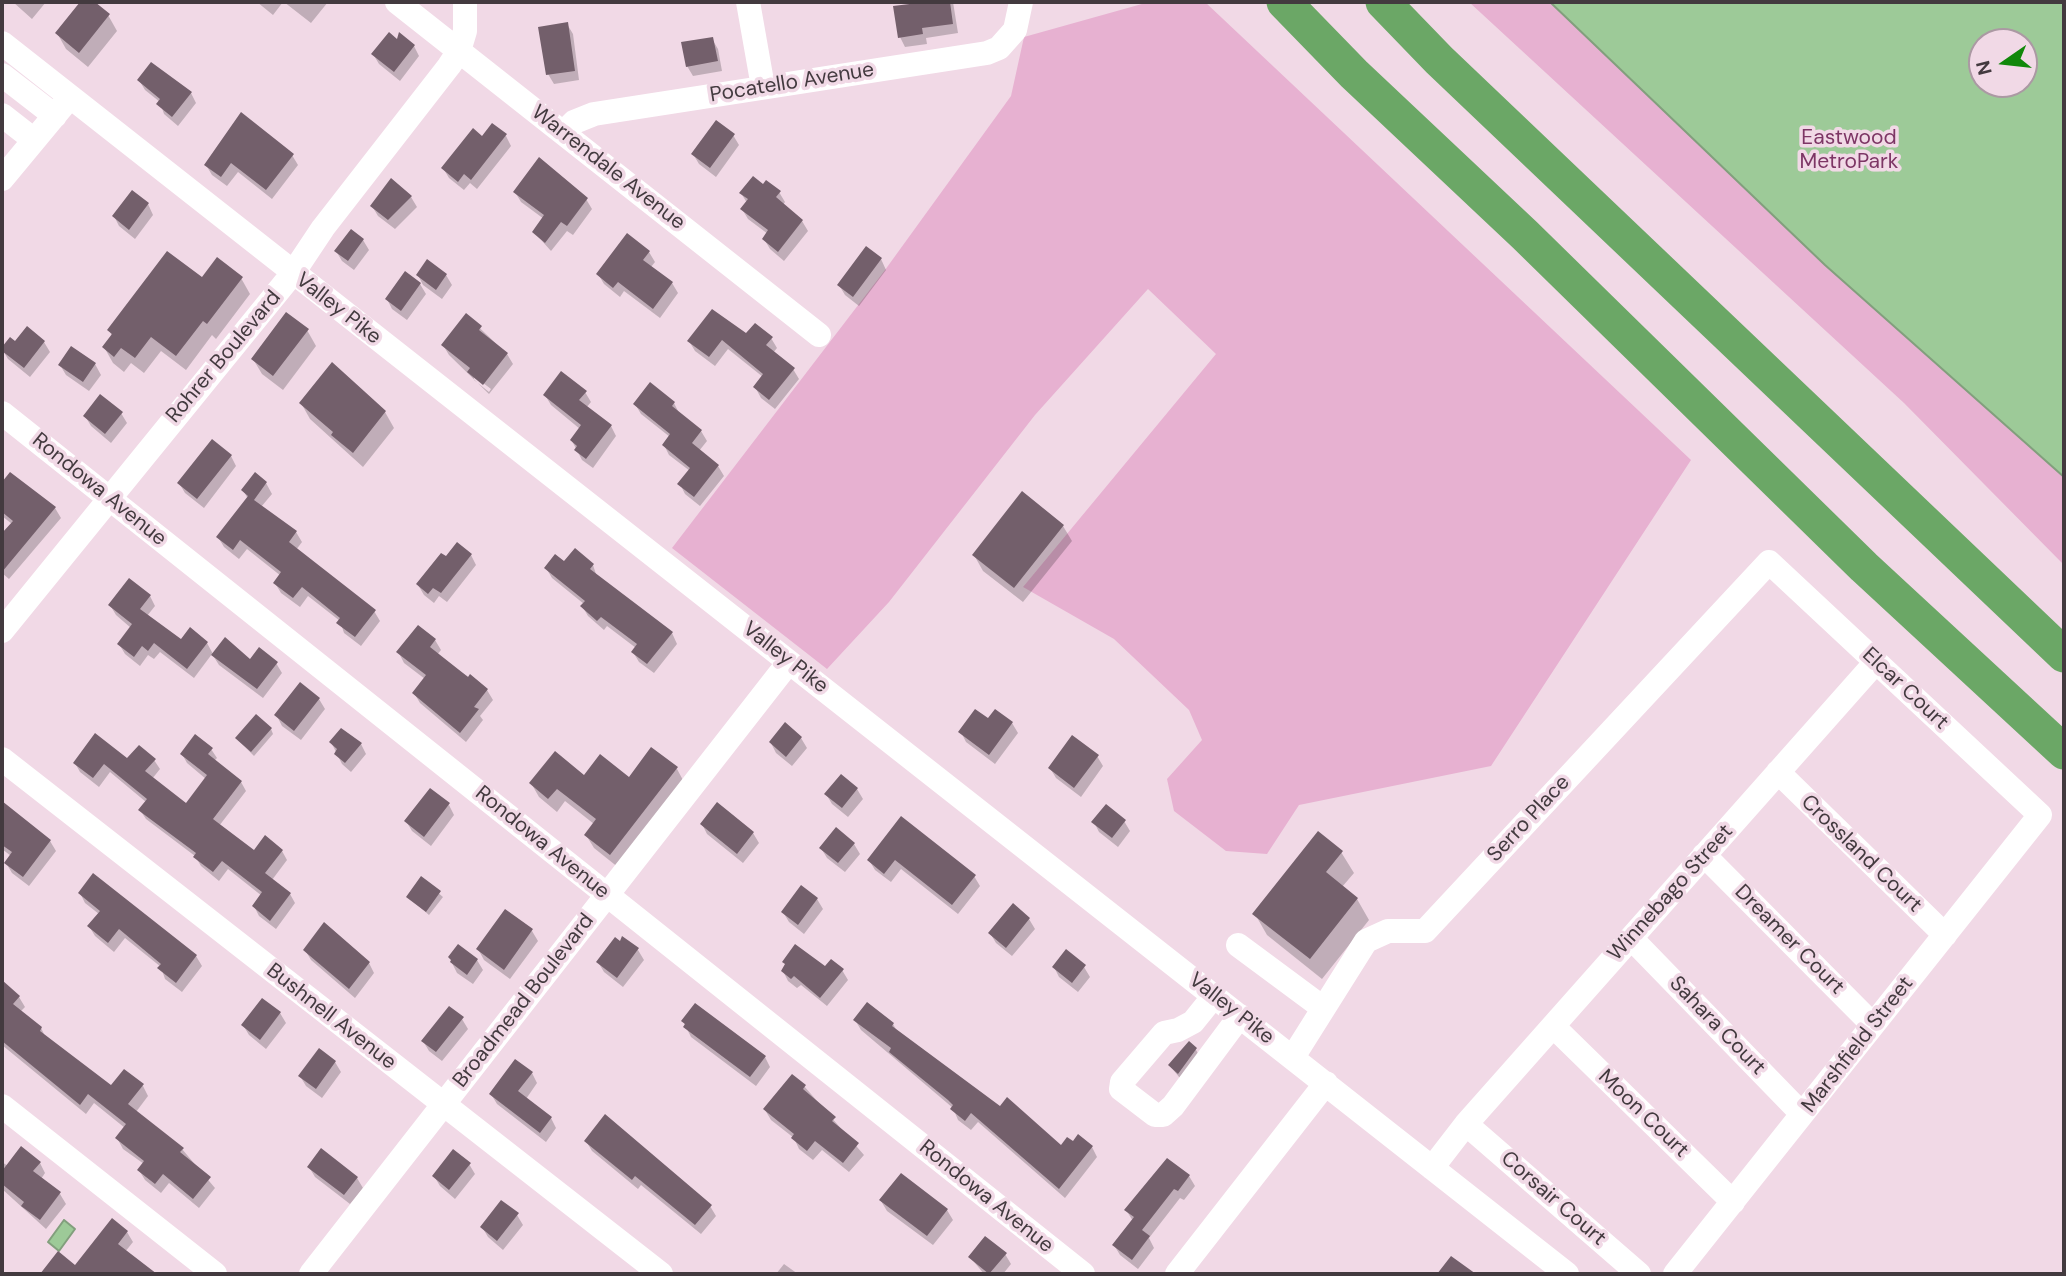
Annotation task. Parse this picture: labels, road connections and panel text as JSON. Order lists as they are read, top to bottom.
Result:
{
  "streets": {
    "street": [
      "Pocatello Avenue",
      "Warrendale Avenue",
      "Valley Pike",
      "Rohrer Boulevard",
      "Rondowa Avenue",
      "Elcar Court",
      "Serro Place",
      "Crossland Court",
      "Winnebago Street",
      "Dreamer Court",
      "Broadmead Boulevard",
      "Bushnell Avenue",
      "Sahara Court",
      "Marshfield Street",
      "Moon Court",
      "Corsair Court"
    ]
  },
  "crossings": [
    ["Pocatello Avenue", "Warrendale Avenue"],
    ["Warrendale Avenue", "Rohrer Boulevard"],
    ["Valley Pike", "Rohrer Boulevard"],
    ["Valley Pike", "Serro Place"],
    ["Valley Pike", "Winnebago Street"],
    ["Valley Pike", "Broadmead Boulevard"],
    ["Rohrer Boulevard", "Rondowa Avenue"],
    ["Rondowa Avenue", "Broadmead Boulevard"],
    ["Elcar Court", "Serro Place"],
    ["Elcar Court", "Winnebago Street"],
    ["Elcar Court", "Marshfield Street"],
    ["Crossland Court", "Winnebago Street"],
    ["Crossland Court", "Marshfield Street"],
    ["Winnebago Street", "Dreamer Court"],
    ["Winnebago Street", "Sahara Court"],
    ["Winnebago Street", "Moon Court"],
    ["Winnebago Street", "Corsair Court"],
    ["Dreamer Court", "Marshfield Street"],
    ["Broadmead Boulevard", "Bushnell Avenue"],
    ["Sahara Court", "Marshfield Street"],
    ["Marshfield Street", "Moon Court"]
  ],
  "parks": ["Eastwood MetroPark"],
  "north": "left"
}
